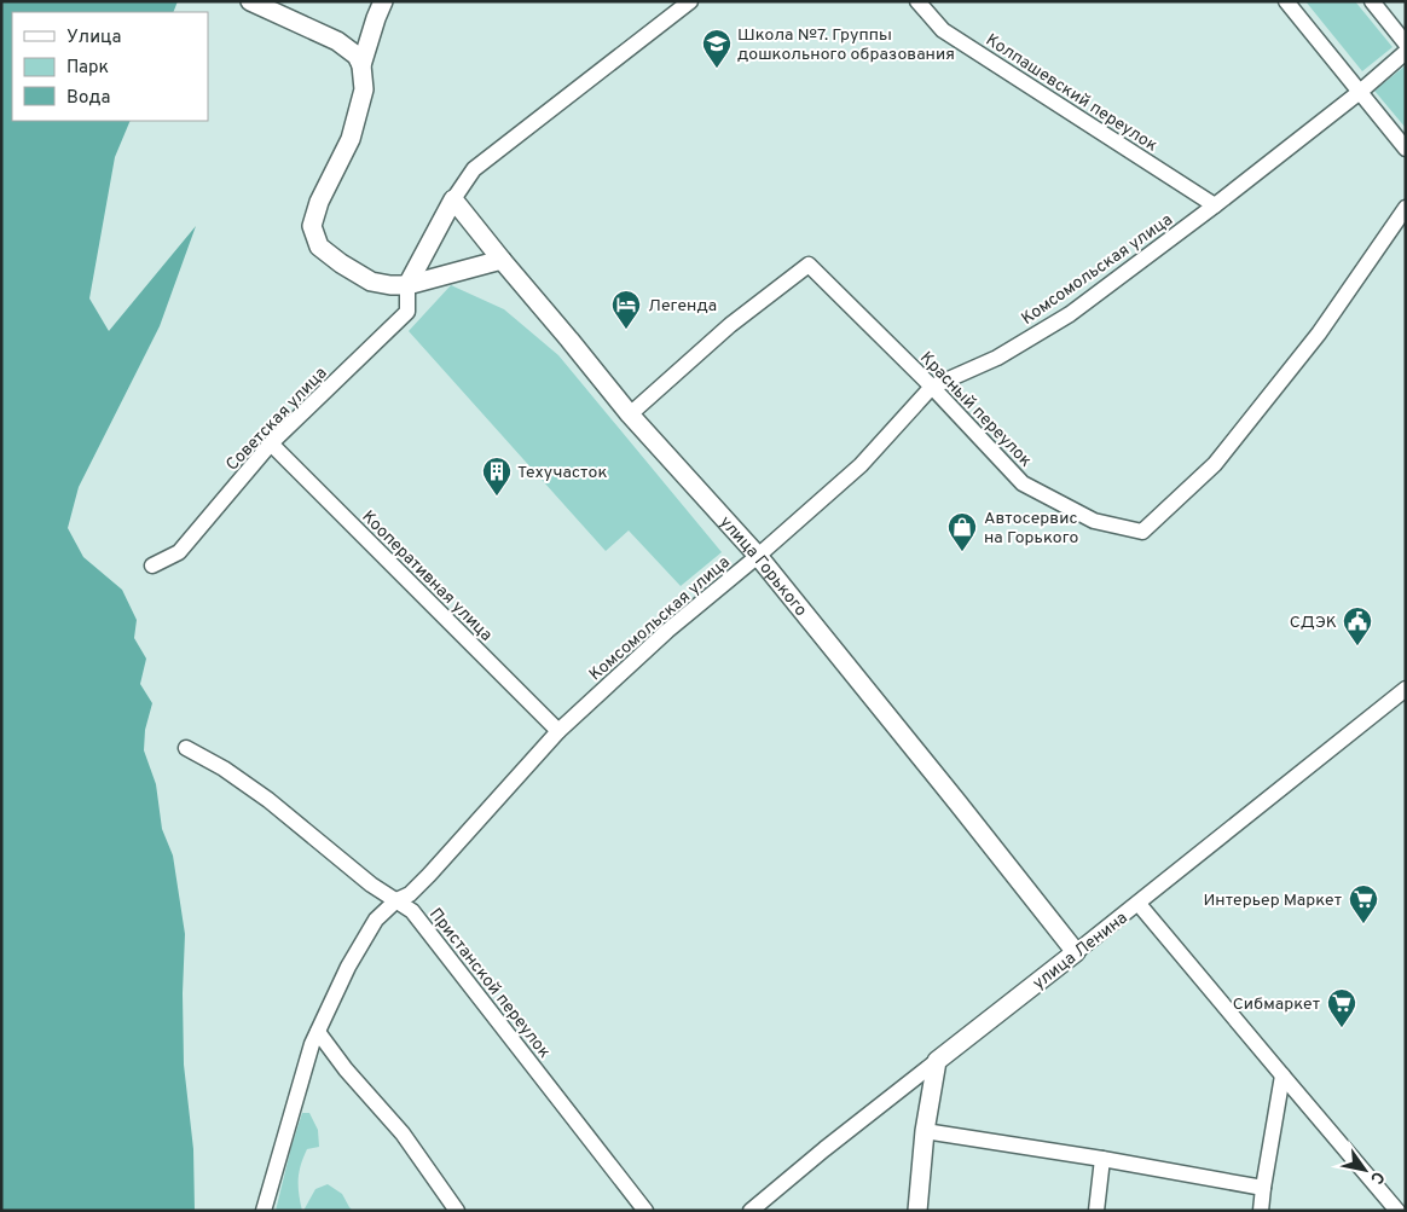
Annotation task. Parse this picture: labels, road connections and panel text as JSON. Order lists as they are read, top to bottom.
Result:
{
  "streets": {
    "main road": ["улица Горького", "улица Ленина"],
    "street": [
      "Колпашевский переулок",
      "Комсомольская улица",
      "Красный переулок",
      "Советская улица",
      "Кооперативная улица",
      "Пристанской переулок"
    ]
  },
  "crossings": [
    ["Колпашевский переулок", "Комсомольская улица"],
    ["Комсомольская улица", "Красный переулок"],
    ["Комсомольская улица", "улица Горького"],
    ["Комсомольская улица", "Кооперативная улица"],
    ["Комсомольская улица", "Пристанской переулок"],
    ["Красный переулок", "улица Горького"],
    ["Советская улица", "Кооперативная улица"],
    ["улица Горького", "улица Ленина"]
  ],
  "places": {
    "school or university": ["Школа №7. Группы дошкольного образования"],
    "hotel": ["Легенда"],
    "building": ["Техучасток"],
    "shop": ["Автосервис на Горького"],
    "public building": ["СДЭК"],
    "supermarket": ["Интерьер Маркет", "Сибмаркет"]
  },
  "legend": ["Улица", "Парк", "Вода"],
  "north": "bottom right"
}
